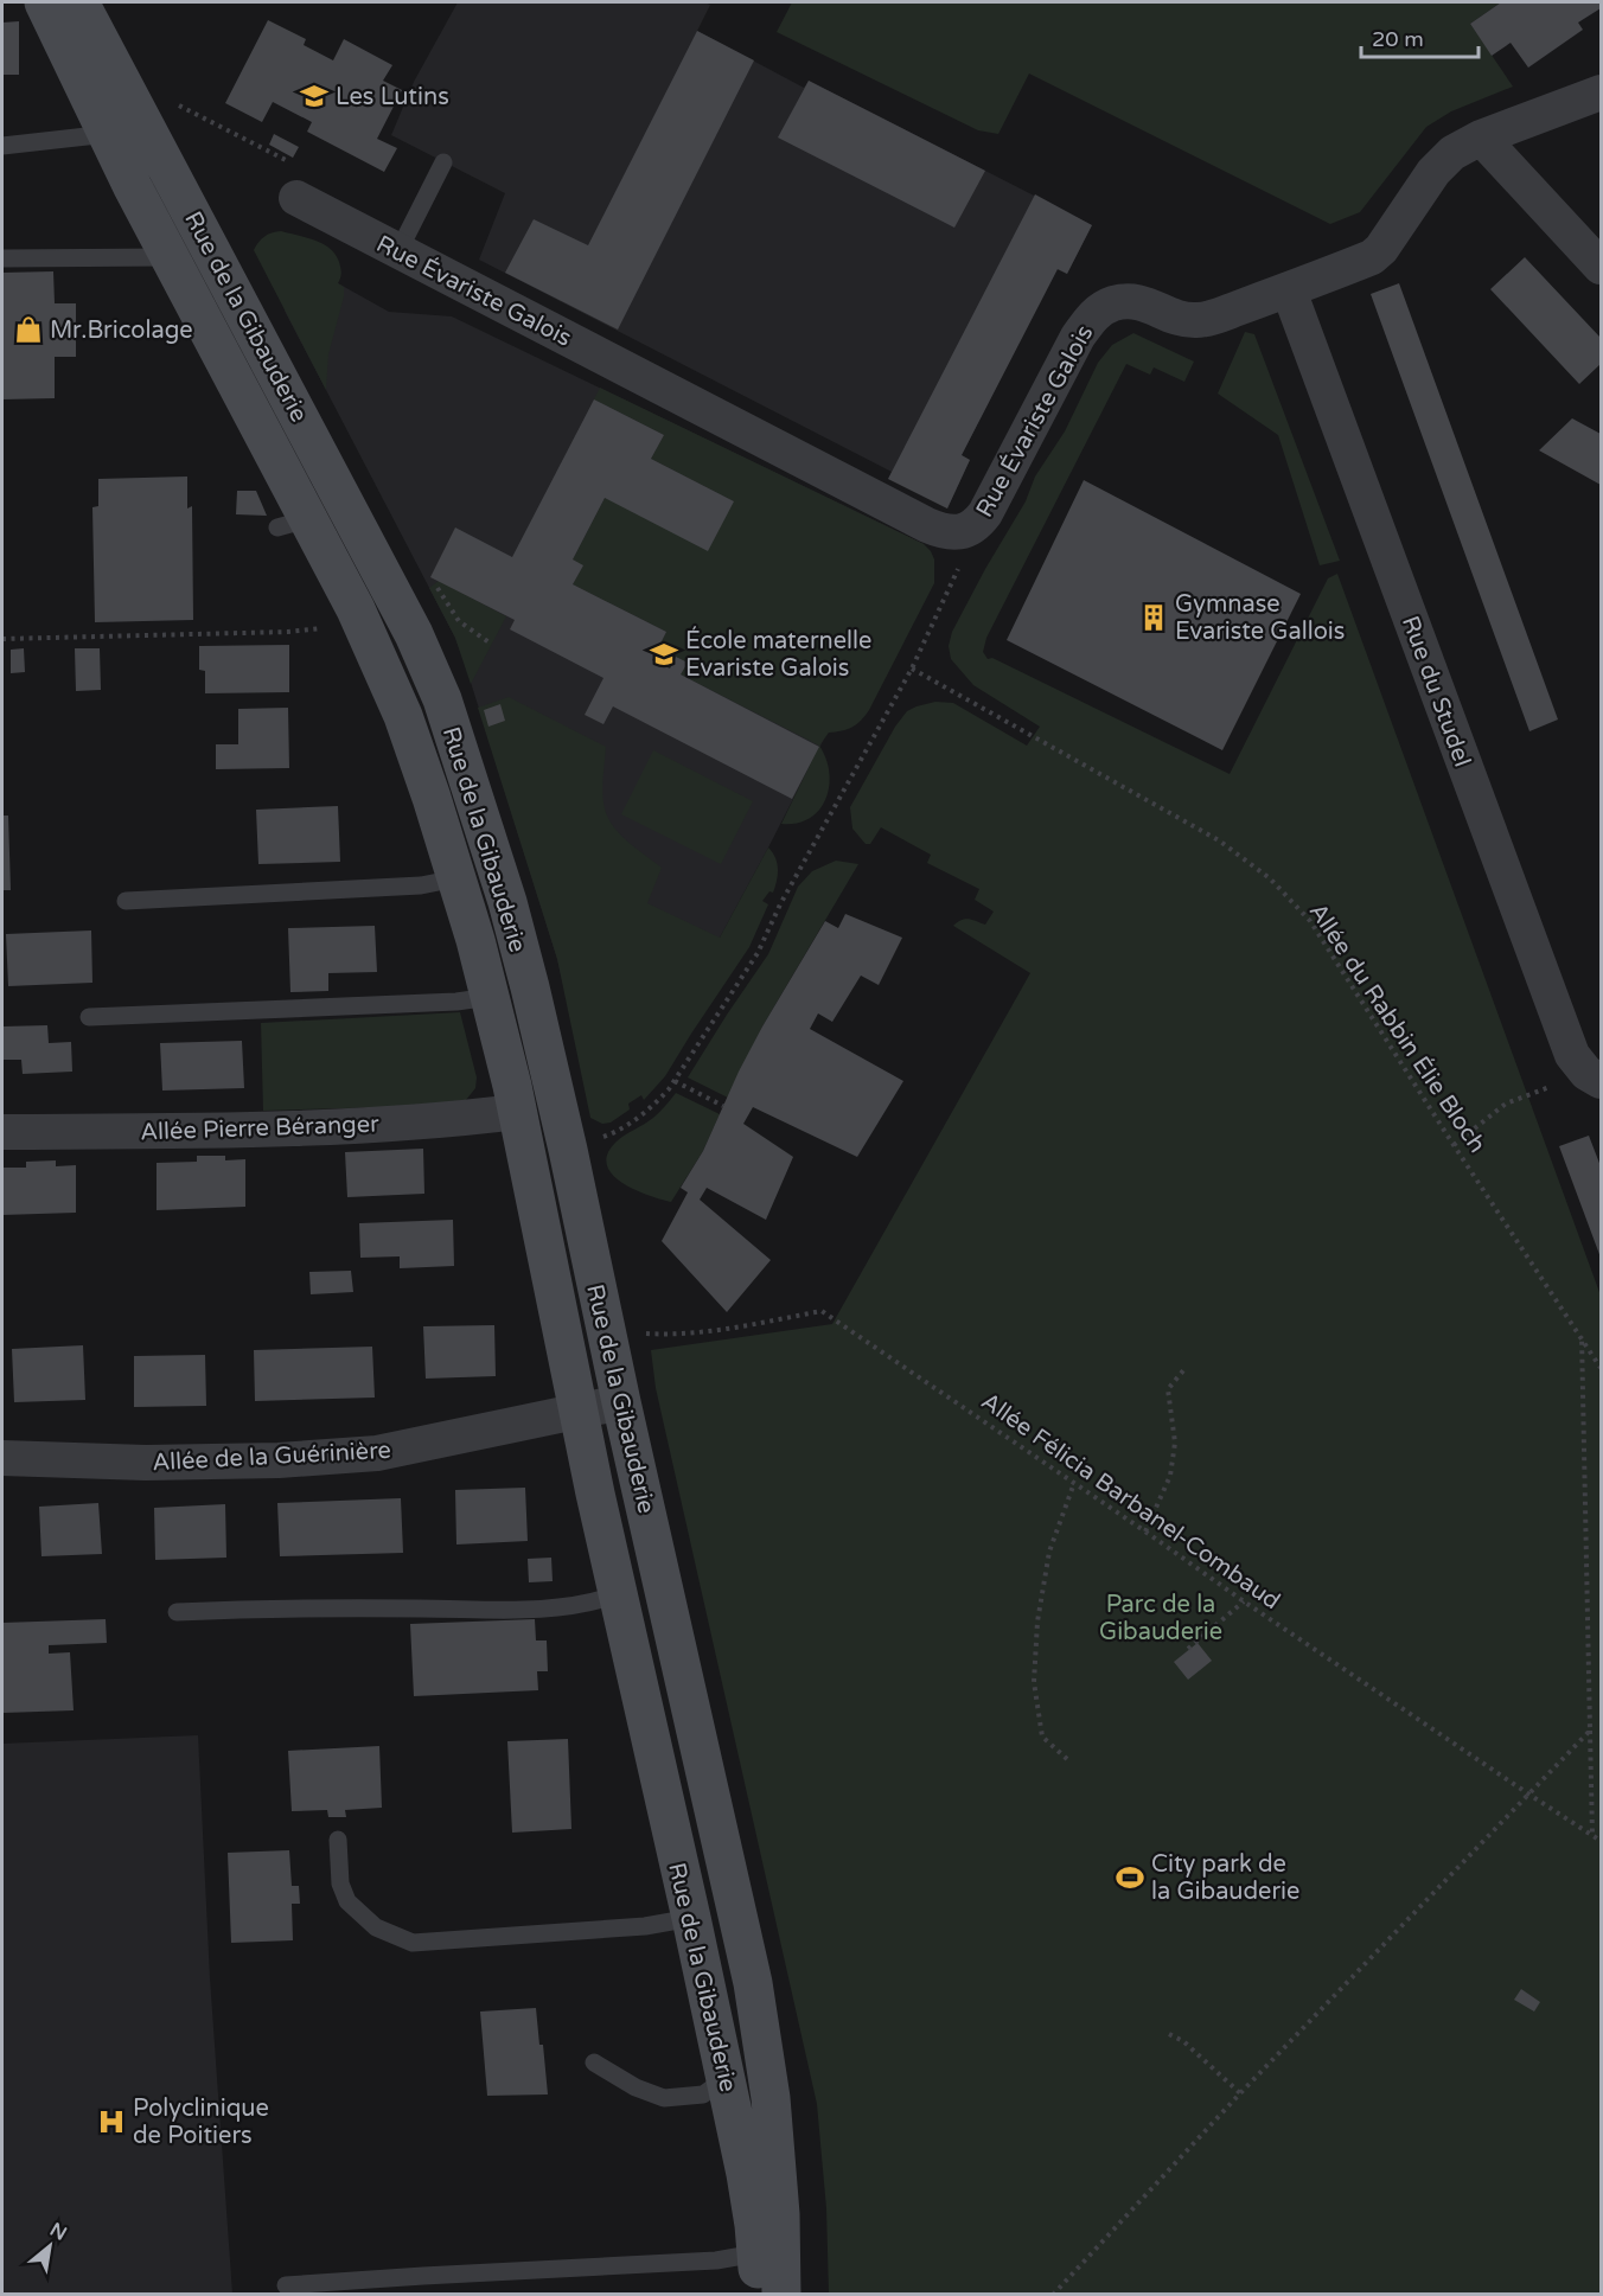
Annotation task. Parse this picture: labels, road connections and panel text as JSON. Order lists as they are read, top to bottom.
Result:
{
  "streets": {
    "street": [
      "Rue Évariste Galois",
      "Rue de la Gibauderie",
      "Rue du Studel",
      "Allée Pierre Béranger",
      "Allée de la Guérinière"
    ],
    "path": ["Allée du Rabbin Élie Bloch", "Allée Félicia Barbanel-Combaud"]
  },
  "crossings": [
    ["Rue Évariste Galois", "Rue du Studel"],
    ["Rue de la Gibauderie", "Allée Pierre Béranger"],
    ["Rue de la Gibauderie", "Allée de la Guérinière"],
    ["Rue de la Gibauderie", "Allée Félicia Barbanel-Combaud"]
  ],
  "parks": ["Parc de la Gibauderie"],
  "places": {
    "school or university": ["Les Lutins", "École maternelle Evariste Galois"],
    "shop": ["Mr.Bricolage"],
    "building": ["Gymnase Evariste Gallois"],
    "sports": ["City park de la Gibauderie"],
    "hospital": ["Polyclinique de Poitiers"]
  },
  "scale_bar": "20 m",
  "north": "top right"
}
